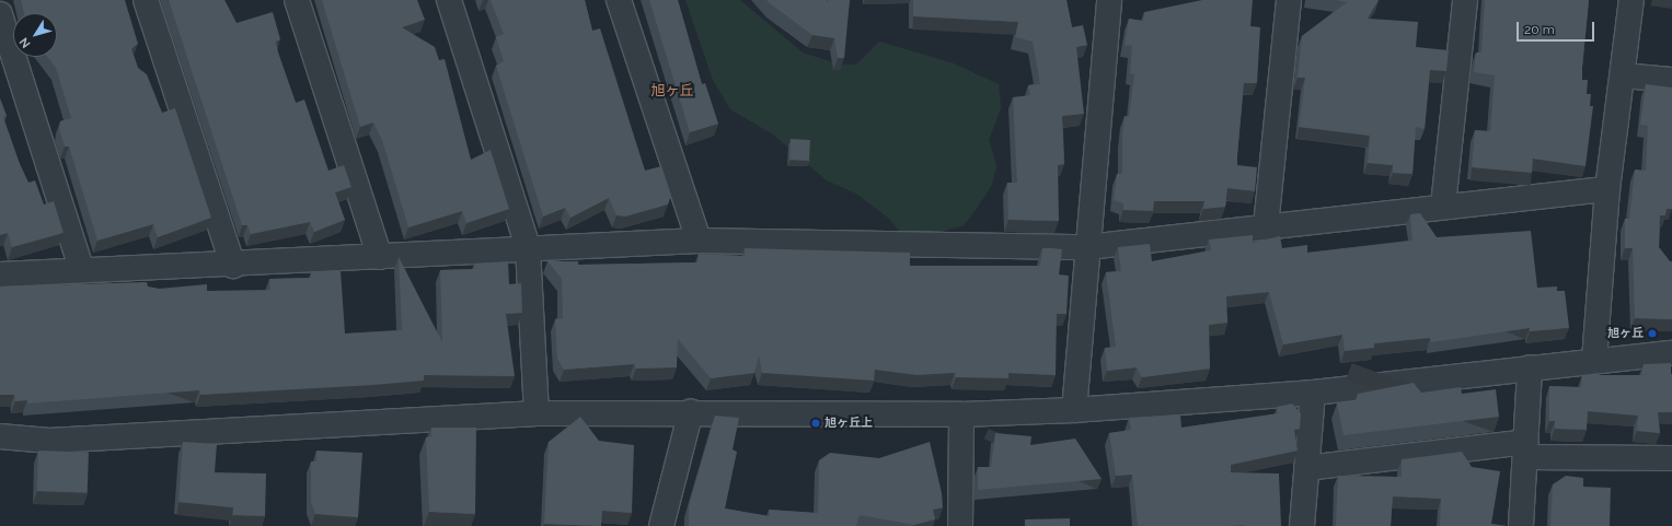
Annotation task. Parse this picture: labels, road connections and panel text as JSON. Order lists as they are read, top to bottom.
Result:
{
  "districts": ["旭ヶ丘"],
  "places": ["旭ヶ丘", "旭ヶ丘上"],
  "scale_bar": "20 m",
  "north": "bottom left"
}
